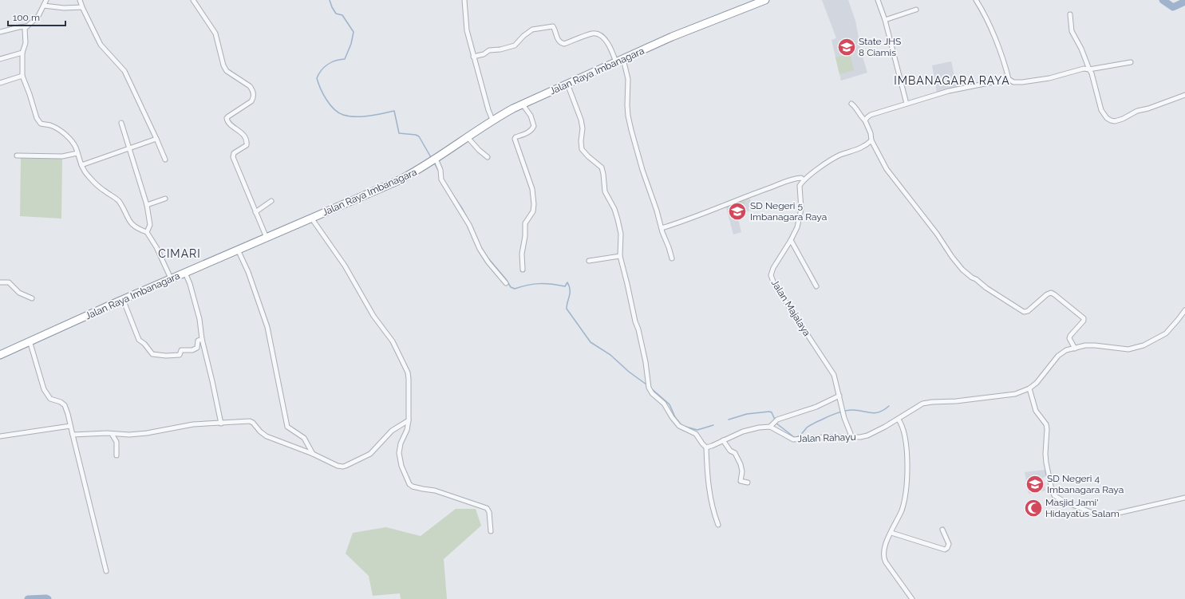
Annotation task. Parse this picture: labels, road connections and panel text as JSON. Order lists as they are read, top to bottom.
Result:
{
  "streets": {
    "highway": ["Jalan Raya Imbanagara"],
    "street": ["Jalan Majalaya", "Jalan Rahayu"]
  },
  "crossings": [
    ["Jalan Majalaya", "Jalan Rahayu"]
  ],
  "districts": ["IMBANAGARA RAYA", "CIMARI"],
  "places": {
    "school or university": ["State JHS 8 Ciamis", "SD Negeri 5 Imbanagara Raya", "SD Negeri 4 Imbanagara Raya"],
    "mosque": ["Masjid Jami' Hidayatus Salam"]
  },
  "scale_bar": "100 m"
}
